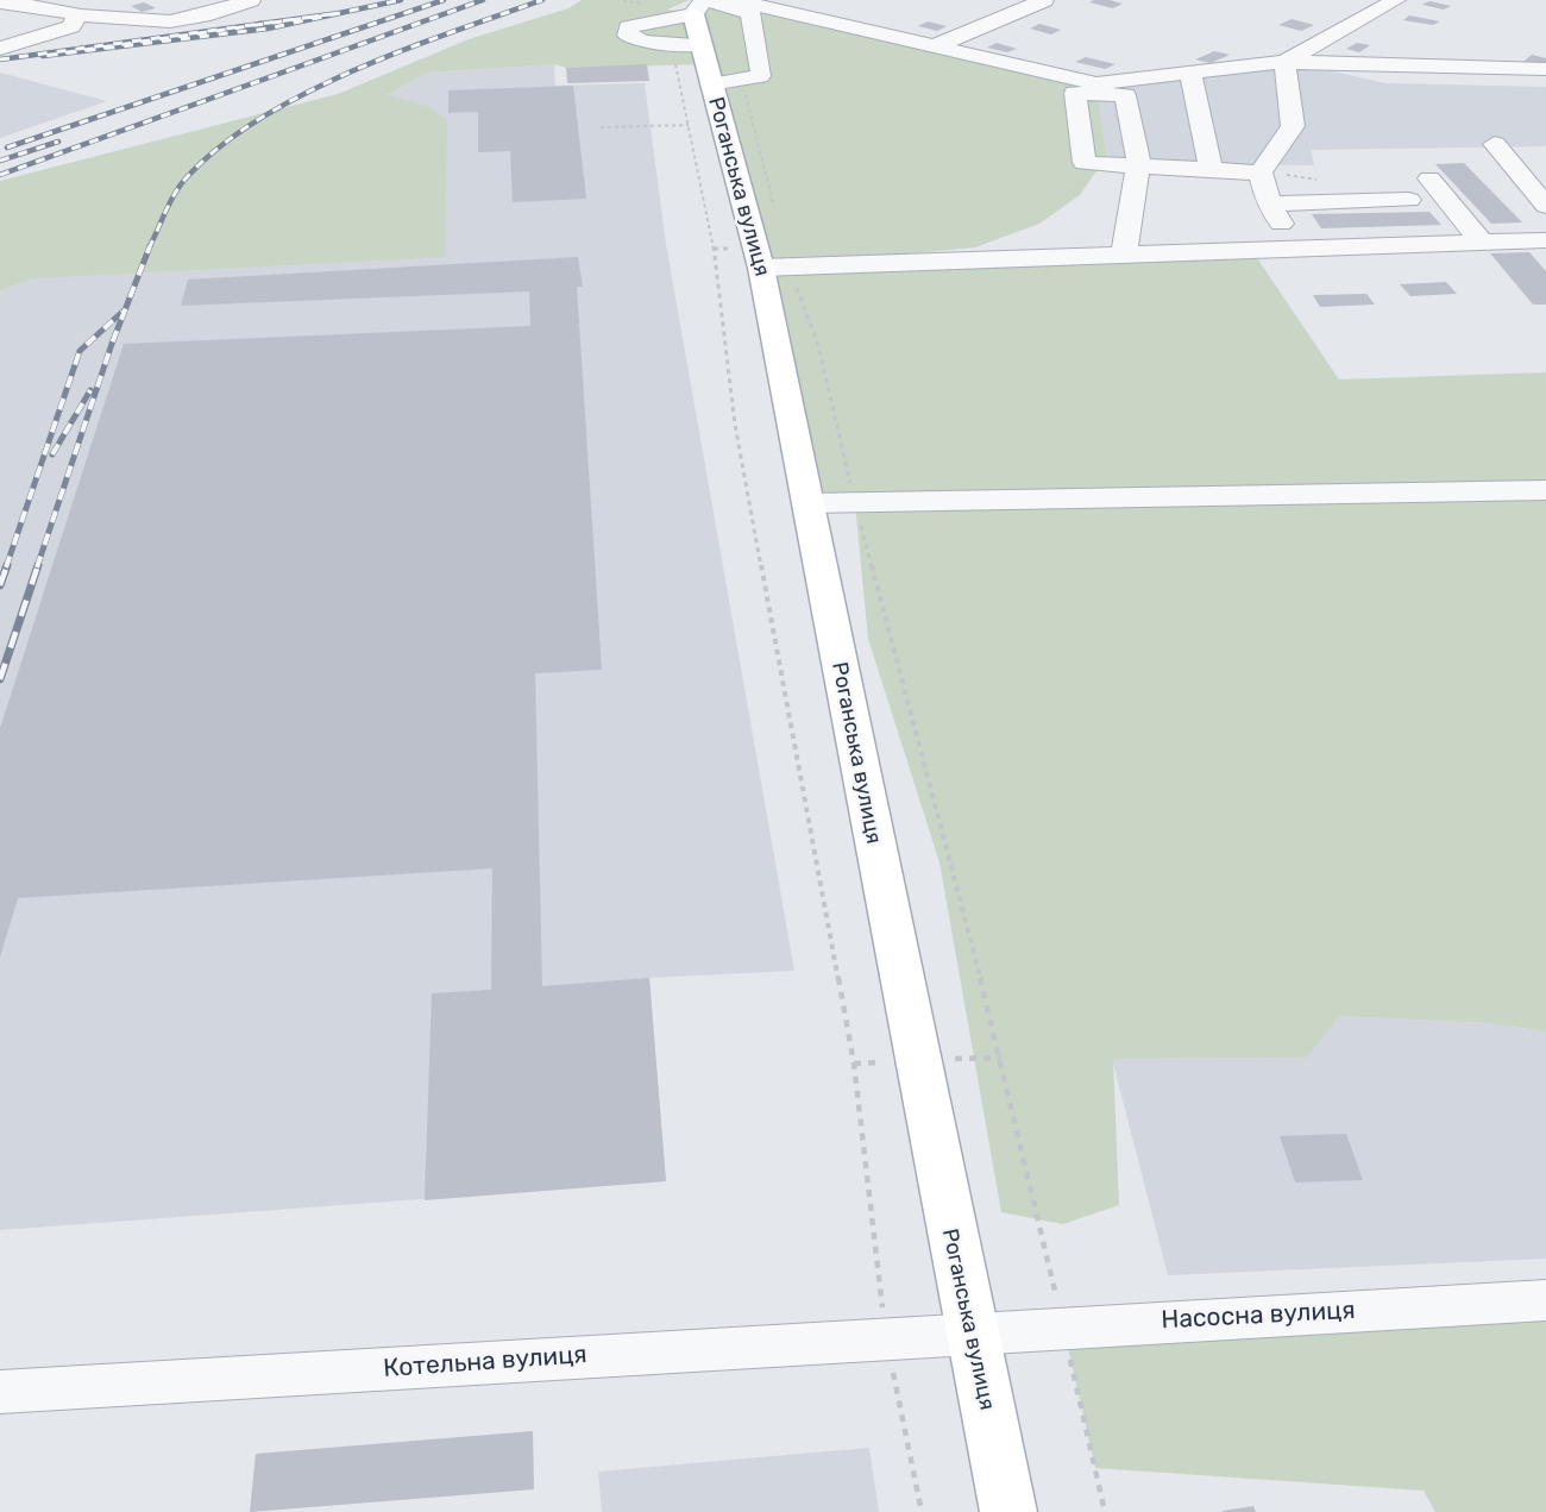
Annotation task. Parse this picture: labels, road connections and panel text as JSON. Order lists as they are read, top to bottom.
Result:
{
  "streets": {
    "main road": ["Роганська вулиця"],
    "street": ["Насосна вулиця", "Котельна вулиця"]
  },
  "crossings": [
    ["Роганська вулиця", "Насосна вулиця"],
    ["Роганська вулиця", "Котельна вулиця"],
    ["Насосна вулиця", "Котельна вулиця"]
  ]
}
